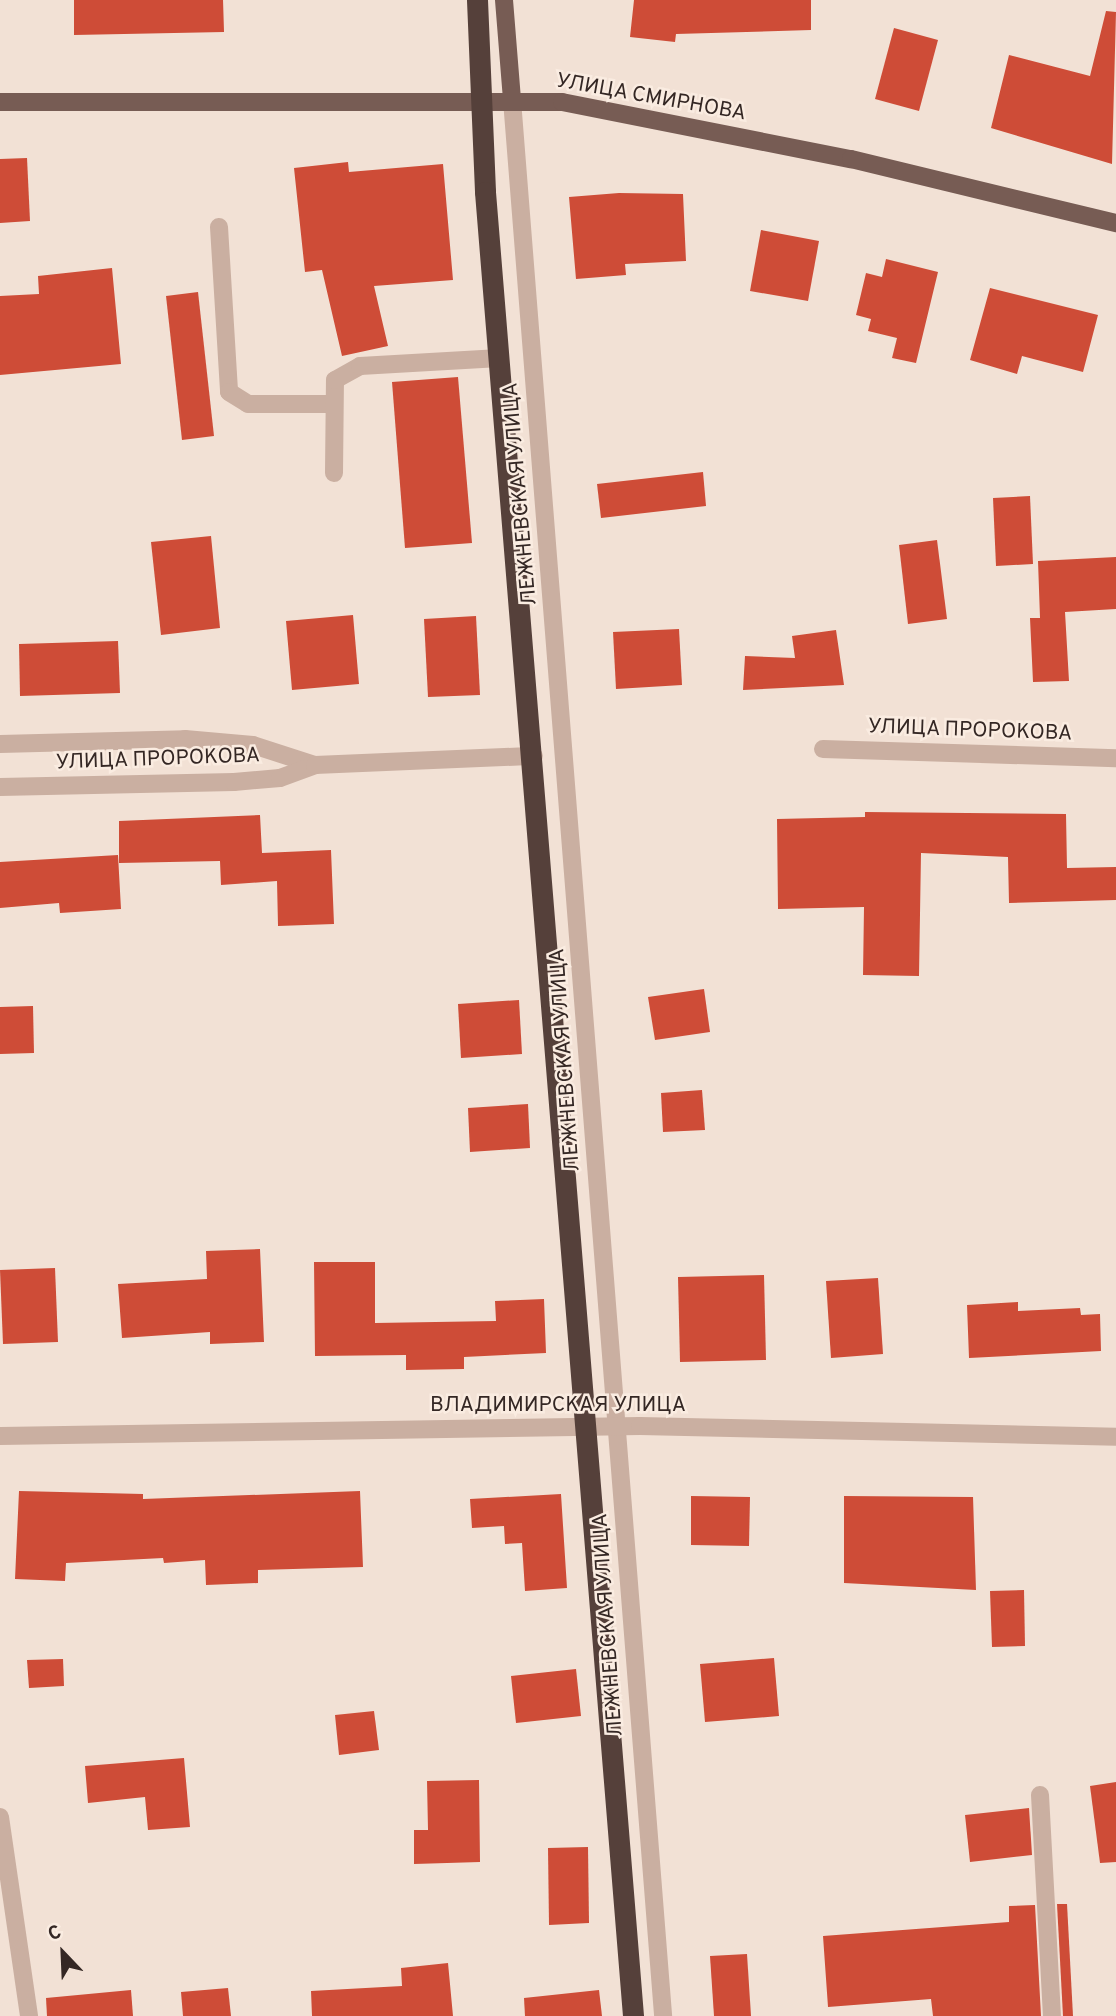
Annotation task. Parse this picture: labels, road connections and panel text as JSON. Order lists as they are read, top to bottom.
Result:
{
  "streets": {
    "highway": ["ЛЕЖНЕВСКАЯ УЛИЦА"],
    "main road": ["УЛИЦА СМИРНОВА"],
    "street": ["УЛИЦА ПРОРОКОВА", "ВЛАДИМИРСКАЯ УЛИЦА"]
  },
  "crossings": [
    ["УЛИЦА СМИРНОВА", "ЛЕЖНЕВСКАЯ УЛИЦА"],
    ["ЛЕЖНЕВСКАЯ УЛИЦА", "УЛИЦА ПРОРОКОВА"],
    ["ЛЕЖНЕВСКАЯ УЛИЦА", "ВЛАДИМИРСКАЯ УЛИЦА"]
  ],
  "north": "top left"
}
